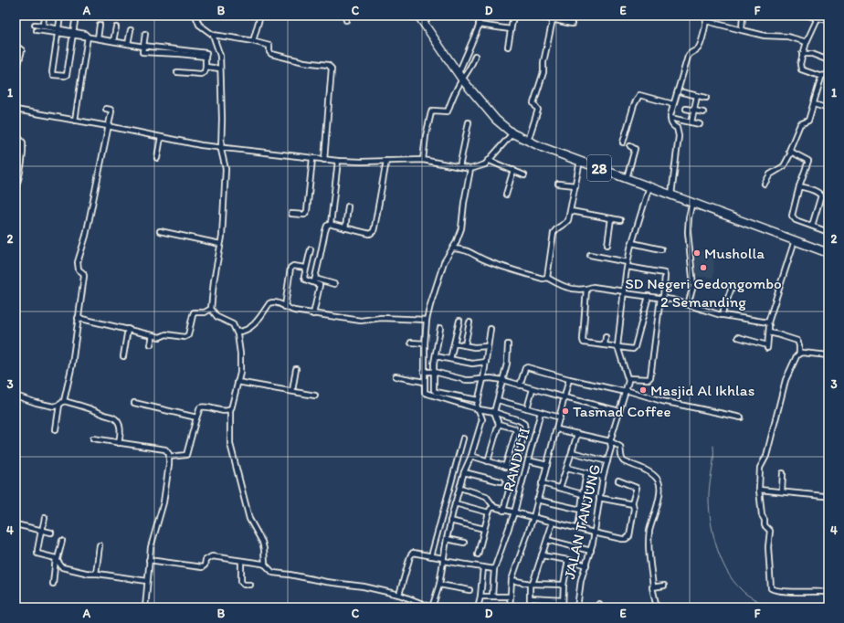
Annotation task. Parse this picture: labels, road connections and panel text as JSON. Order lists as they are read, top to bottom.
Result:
{
  "streets": {
    "highway": ["28"],
    "street": ["RANDU II", "JALAN TANJUNG"]
  },
  "places": [
    "Musholla",
    "SD Negeri Gedongombo 2 Semanding",
    "Masjid Al Ikhlas",
    "Tasmad Coffee"
  ],
  "grid": {
    "columns": [
      "A",
      "B",
      "C",
      "D",
      "E",
      "F"
    ],
    "rows": [
      "1",
      "2",
      "3",
      "4"
    ]
  }
}
